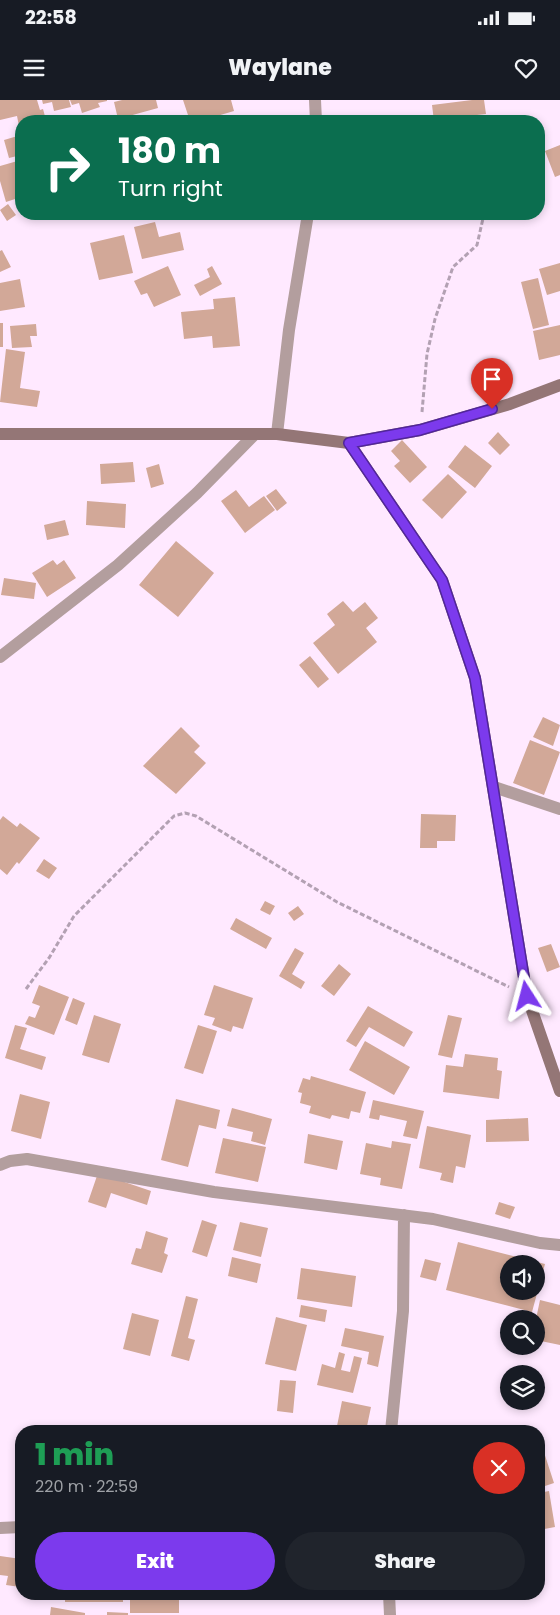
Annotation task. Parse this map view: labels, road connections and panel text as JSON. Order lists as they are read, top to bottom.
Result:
{
  "page": {
    "status": "22:58",
    "header": "Waylane",
    "turn": ["180 m", "Turn right"],
    "heading": ["1 min", "220 m · 22:59"],
    "buttons": ["Exit", "Share"]
  }
}
